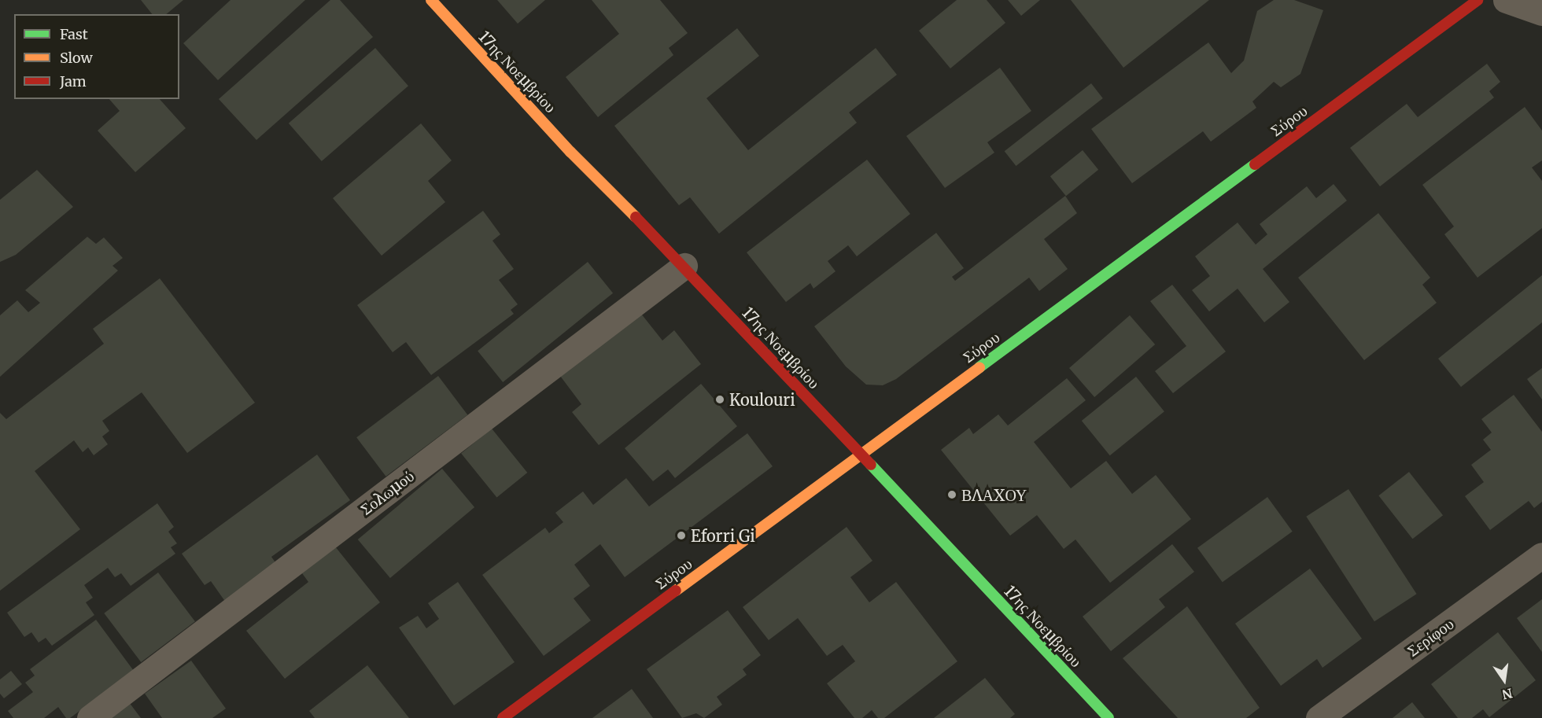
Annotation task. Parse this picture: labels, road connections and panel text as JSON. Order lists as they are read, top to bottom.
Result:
{
  "streets": {
    "street": [
      "17ης Νοεμβρίου",
      "Σύρου",
      "Σολωμού",
      "Σερίφου"
    ]
  },
  "crossings": [
    ["17ης Νοεμβρίου", "Σύρου"],
    ["17ης Νοεμβρίου", "Σολωμού"]
  ],
  "places": ["Koulouri", "ΒΛΑΧΟΥ", "Eforri Gi"],
  "legend": ["Fast", "Slow", "Jam"],
  "north": "bottom"
}
